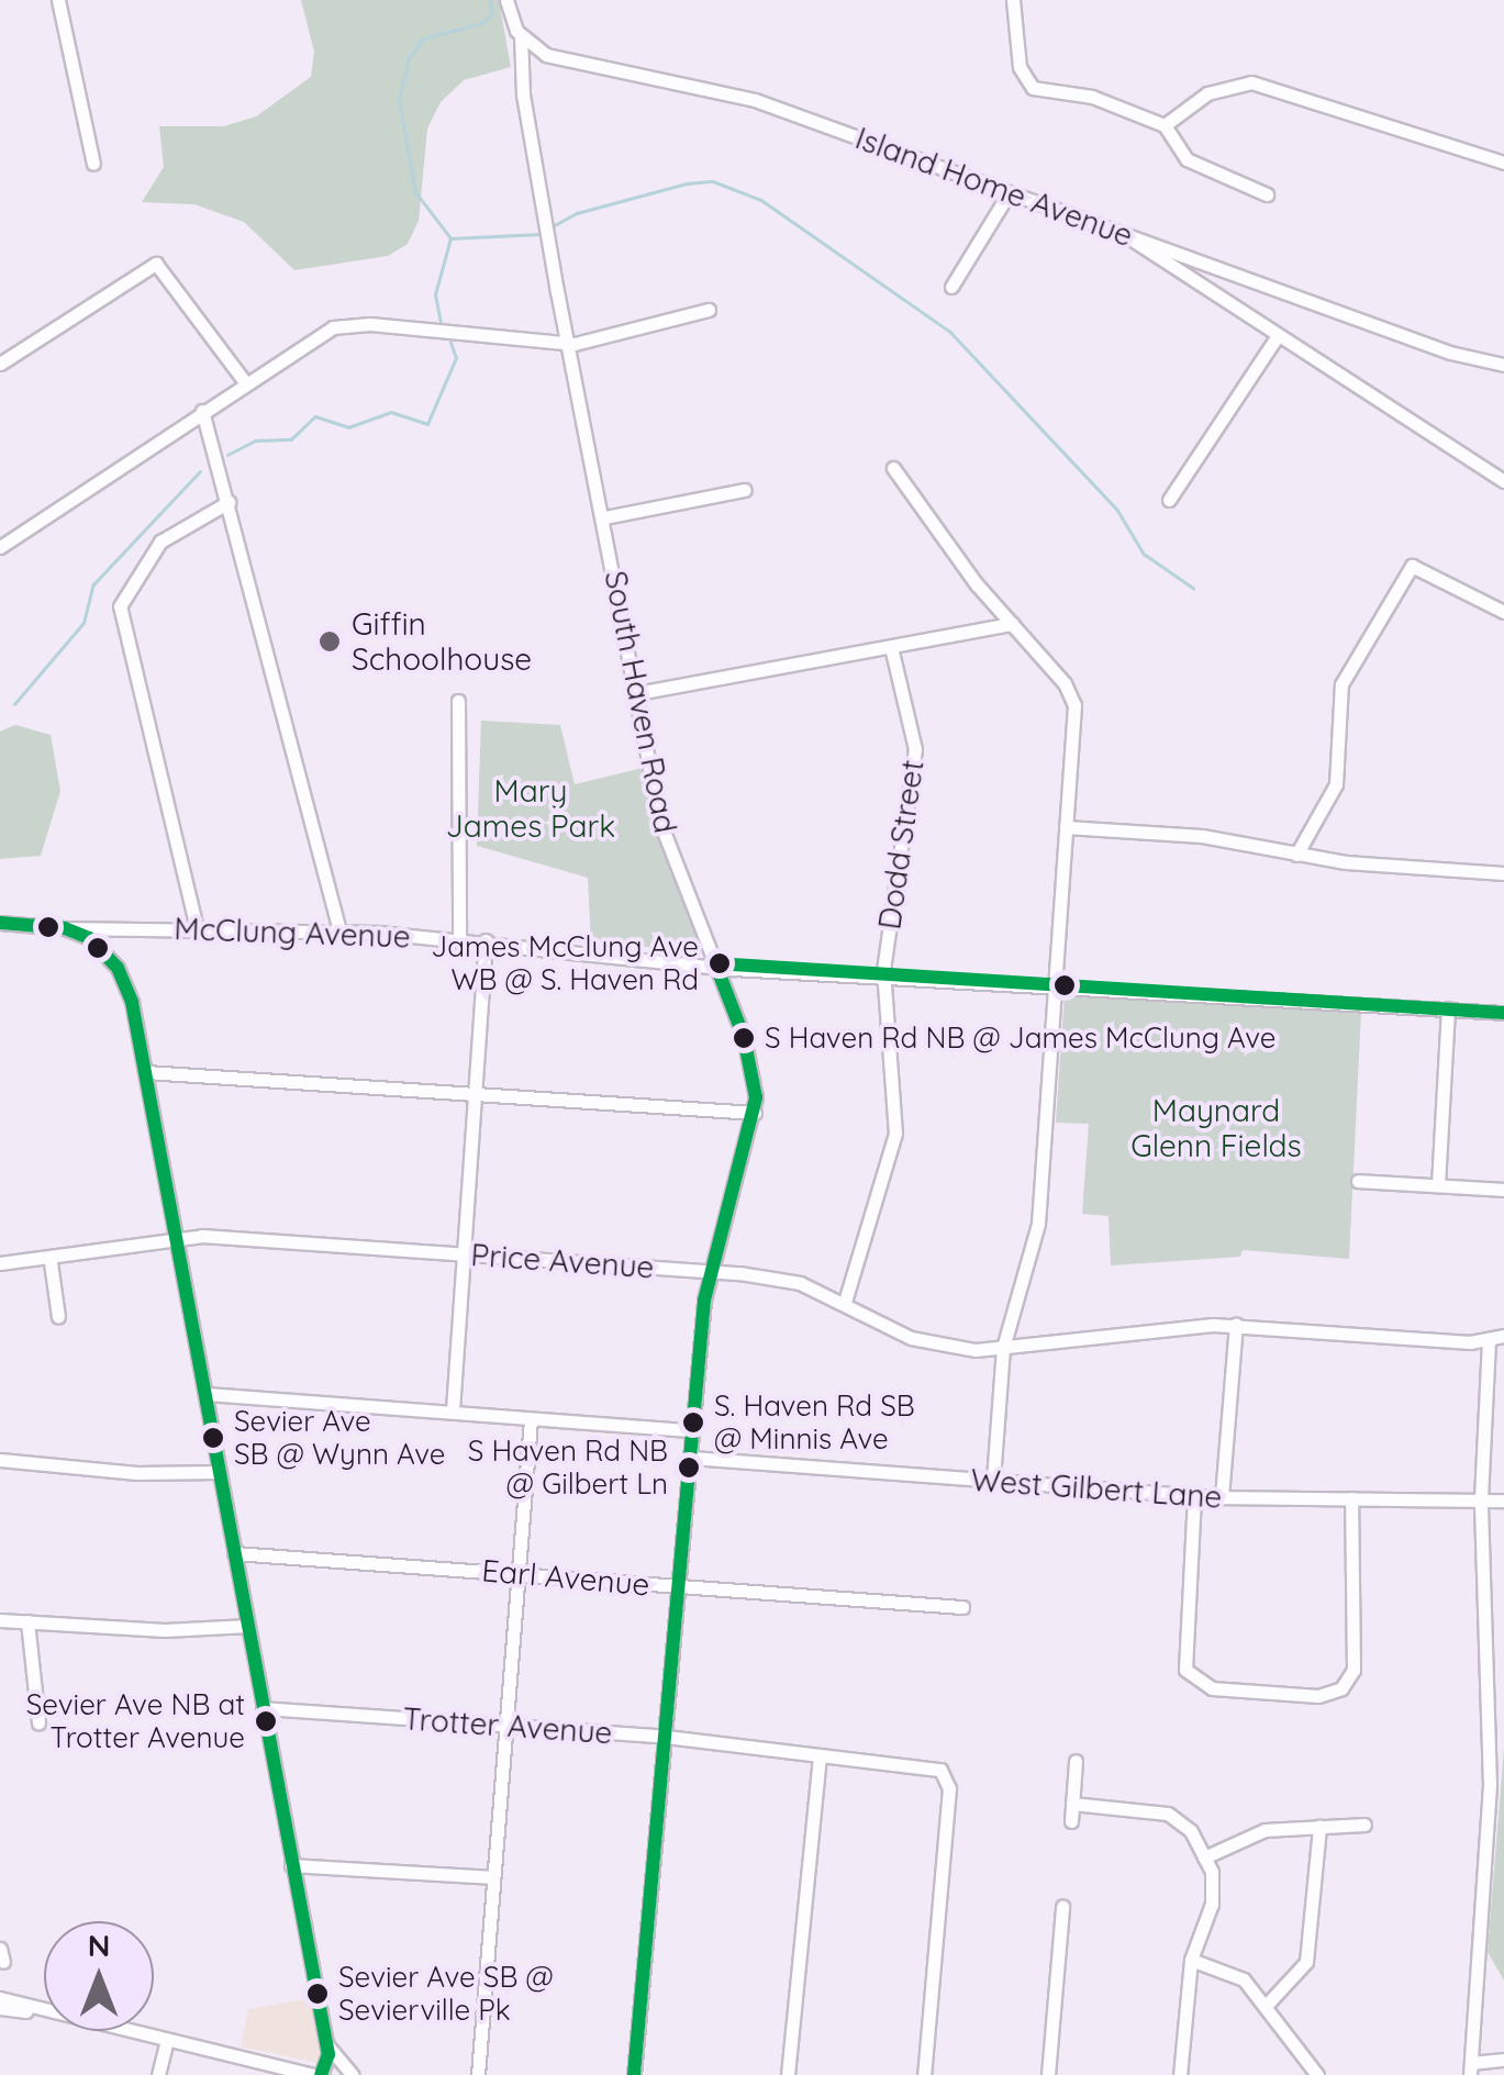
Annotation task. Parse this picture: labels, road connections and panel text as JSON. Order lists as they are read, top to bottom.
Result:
{
  "streets": {
    "street": [
      "Island Home Avenue",
      "South Haven Road",
      "Dodd Street",
      "McClung Avenue",
      "Price Avenue",
      "West Gilbert Lane",
      "Earl Avenue",
      "Trotter Avenue"
    ]
  },
  "crossings": [
    ["Island Home Avenue", "South Haven Road"],
    ["South Haven Road", "McClung Avenue"],
    ["South Haven Road", "Price Avenue"],
    ["South Haven Road", "West Gilbert Lane"],
    ["South Haven Road", "Earl Avenue"],
    ["South Haven Road", "Trotter Avenue"],
    ["Dodd Street", "McClung Avenue"],
    ["Dodd Street", "Price Avenue"]
  ],
  "parks": ["Mary James Park", "Maynard Glenn Fields"],
  "places": [
    "Giffin Schoolhouse",
    "James McClung Ave WB @ S. Haven Rd",
    "S Haven Rd NB @ James McClung Ave",
    "S. Haven Rd SB @ Minnis Ave",
    "Sevier Ave SB @ Wynn Ave",
    "S Haven Rd NB @ Gilbert Ln",
    "Sevier Ave NB at Trotter Avenue",
    "Sevier Ave SB @ Sevierville Pk"
  ],
  "north": "top"
}
